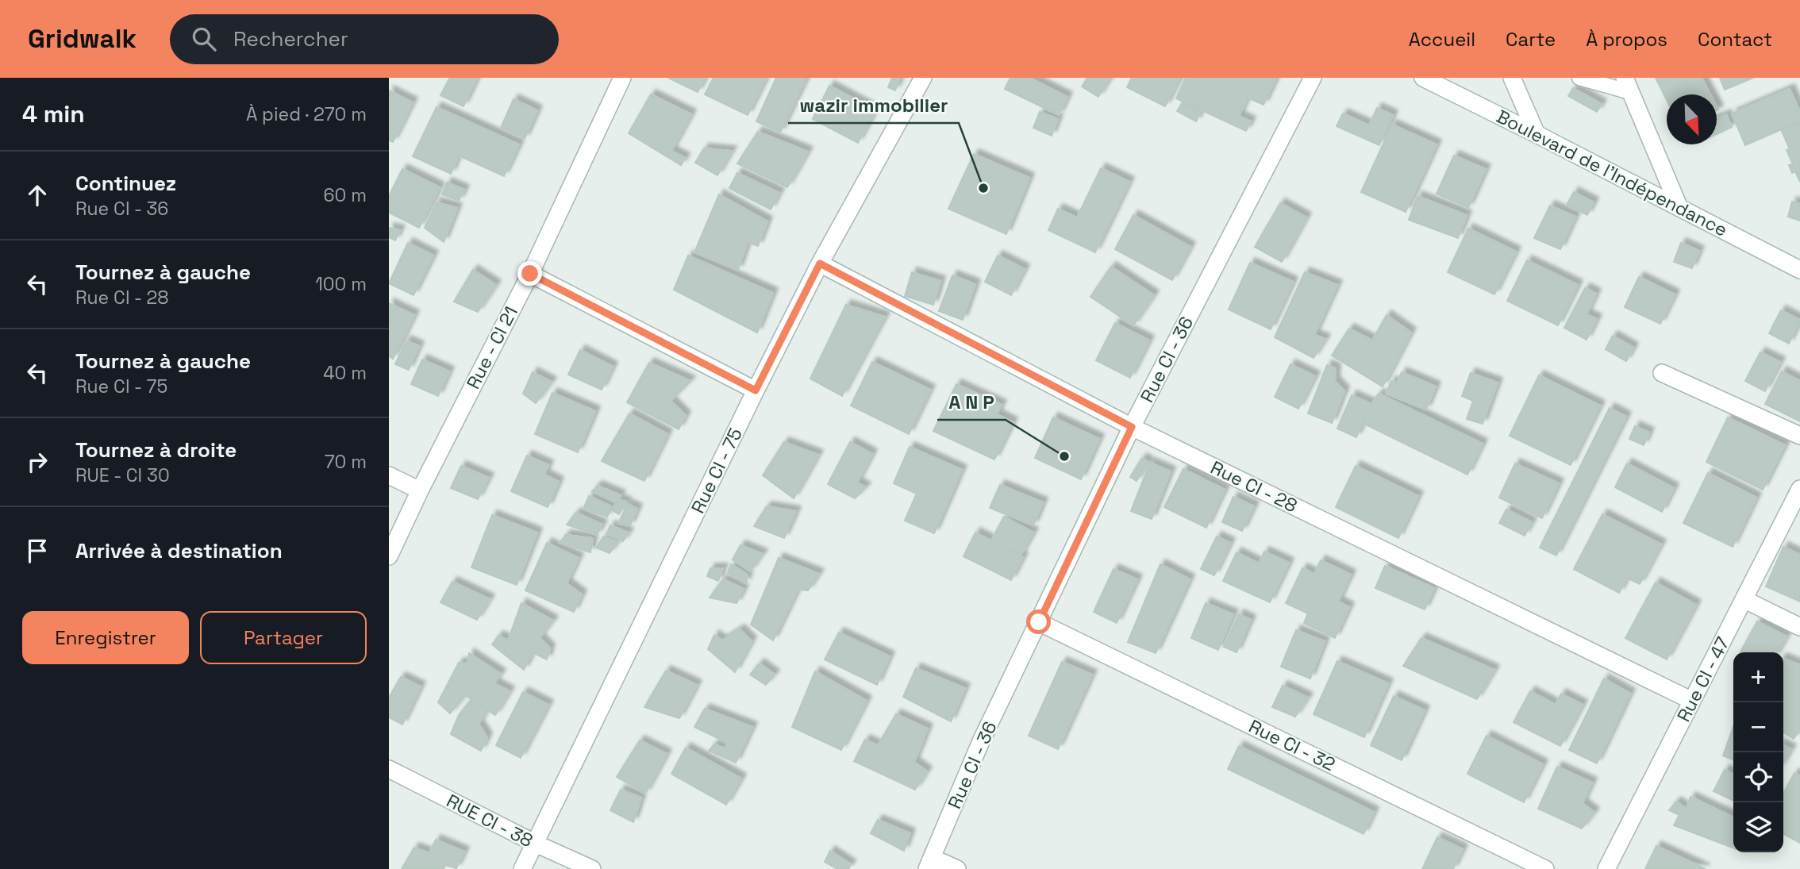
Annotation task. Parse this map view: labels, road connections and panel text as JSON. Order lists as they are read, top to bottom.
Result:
{
  "streets": {
    "street": [
      "Boulevard de l'Indépendance",
      "Rue - CI 21",
      "Rue CI - 36",
      "Rue CI - 75",
      "Rue CI - 28",
      "Rue CI - 47",
      "Rue CI - 32",
      "RUE CI - 38"
    ]
  },
  "crossings": [
    ["Rue CI - 36", "Rue CI - 28"],
    ["Rue CI - 36", "Rue CI - 32"],
    ["Rue CI - 75", "Rue CI - 28"],
    ["Rue CI - 75", "RUE CI - 38"],
    ["Rue CI - 28", "Rue CI - 47"]
  ],
  "places": ["wazir immobilier", "A N P"],
  "north": "bottom right",
  "page": {
    "header": "Gridwalk",
    "search": "Rechercher",
    "nav": [
      "Accueil",
      "Carte",
      "À propos",
      "Contact"
    ],
    "heading": ["4 min", "À pied · 270 m"],
    "list": [
      ["Continuez", "Rue CI - 36", "60 m"],
      ["Tournez à gauche", "Rue CI - 28", "100 m"],
      ["Tournez à gauche", "Rue CI - 75", "40 m"],
      ["Tournez à droite", "RUE - CI 30", "70 m"],
      "Arrivée à destination"
    ],
    "buttons": ["Enregistrer", "Partager"],
    "map_buttons": ["+", "−"]
  }
}
